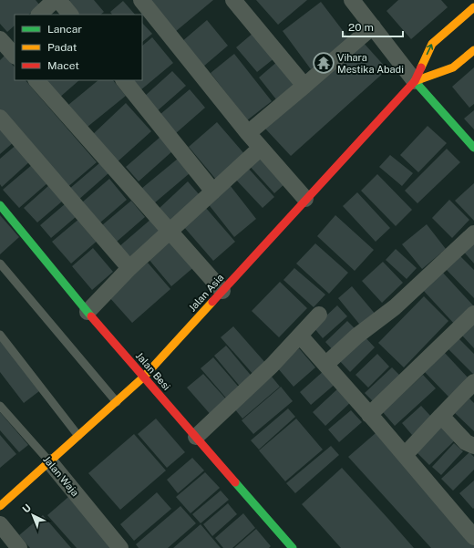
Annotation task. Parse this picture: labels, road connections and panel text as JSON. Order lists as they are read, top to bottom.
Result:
{
  "streets": {
    "main road": ["Jalan Asia", "Jalan Besi"],
    "street": ["Jalan Waja"]
  },
  "crossings": [
    ["Jalan Asia", "Jalan Besi"],
    ["Jalan Asia", "Jalan Waja"]
  ],
  "places": {
    "temple": ["Vihara Mestika Abadi"]
  },
  "legend": ["Lancar", "Padat", "Macet"],
  "scale_bar": "20 m",
  "north": "top left"
}
